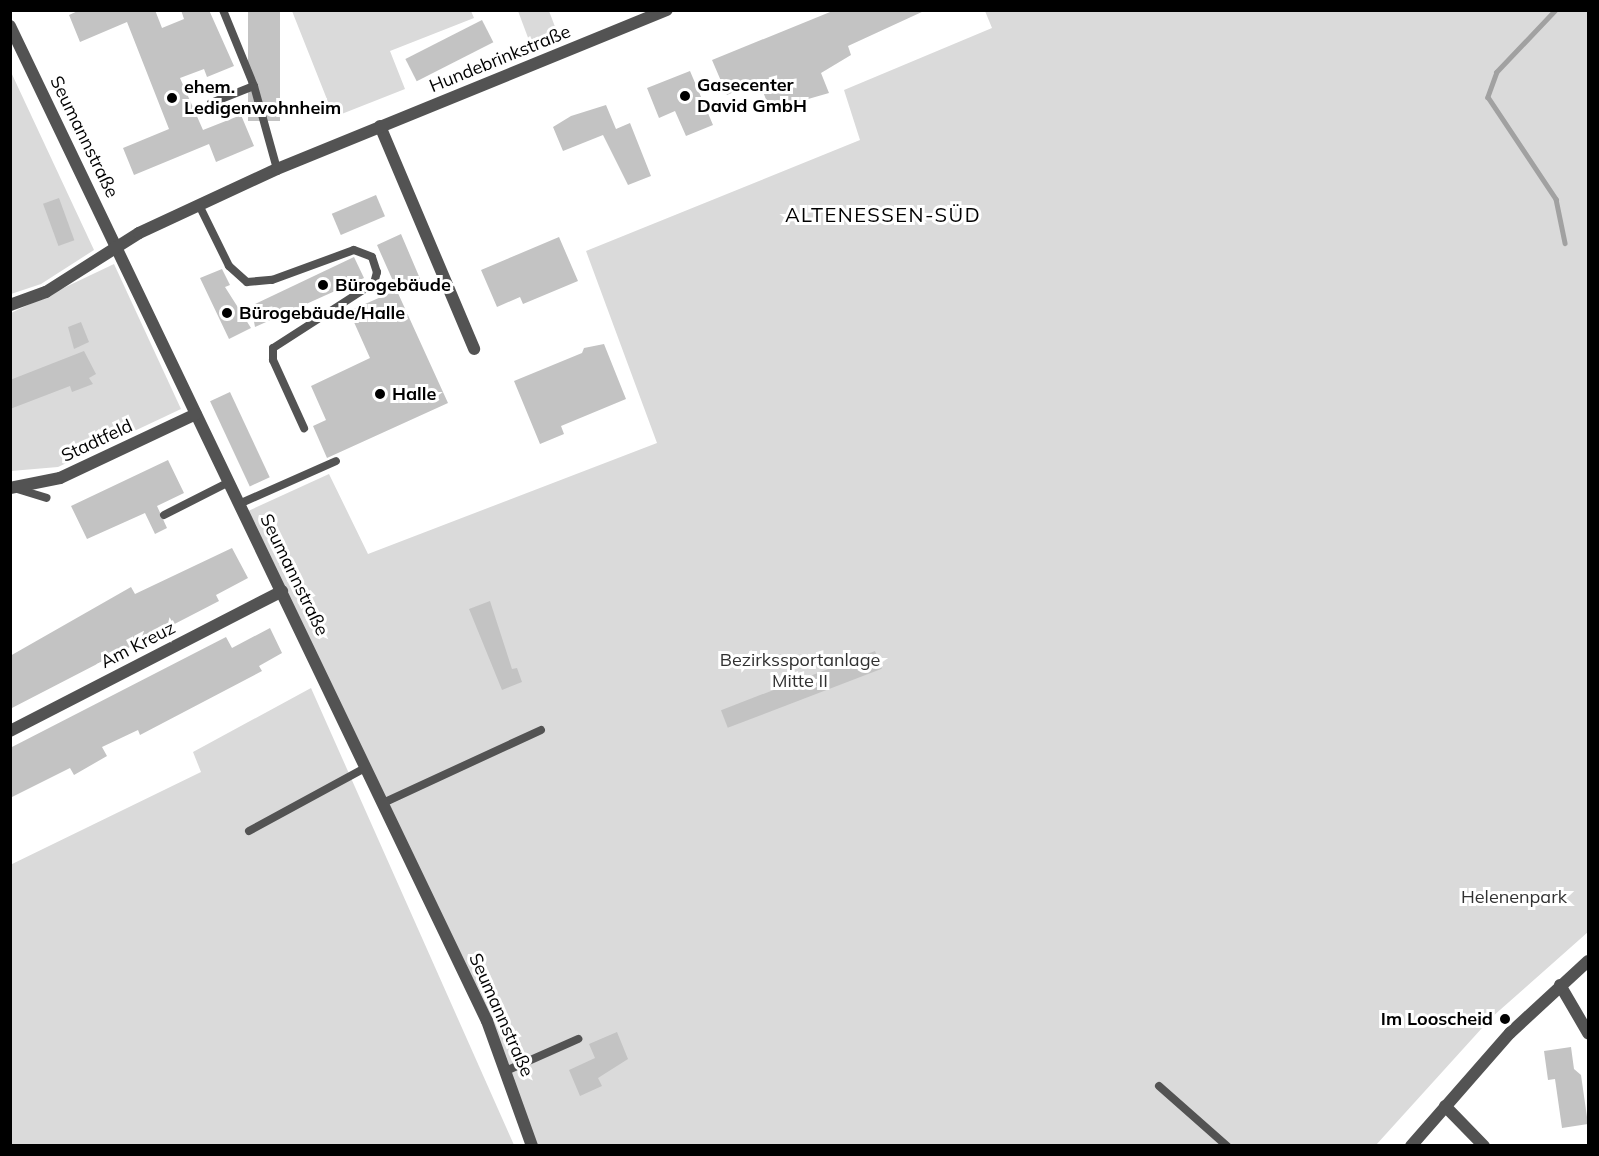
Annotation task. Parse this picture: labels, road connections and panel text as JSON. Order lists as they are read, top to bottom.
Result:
{
  "streets": {
    "street": [
      "Hundebrinkstraße",
      "Seumannstraße",
      "Stadtfeld",
      "Am Kreuz"
    ]
  },
  "crossings": [
    ["Hundebrinkstraße", "Seumannstraße"],
    ["Seumannstraße", "Stadtfeld"],
    ["Seumannstraße", "Am Kreuz"]
  ],
  "districts": ["ALTENESSEN-SÜD"],
  "parks": ["Bezirkssportanlage Mitte II", "Helenenpark"],
  "places": [
    "Gasecenter David GmbH",
    "ehem. Ledigenwohnheim",
    "Bürogebäude",
    "Bürogebäude/Halle",
    "Halle",
    "Im Looscheid"
  ]
}
